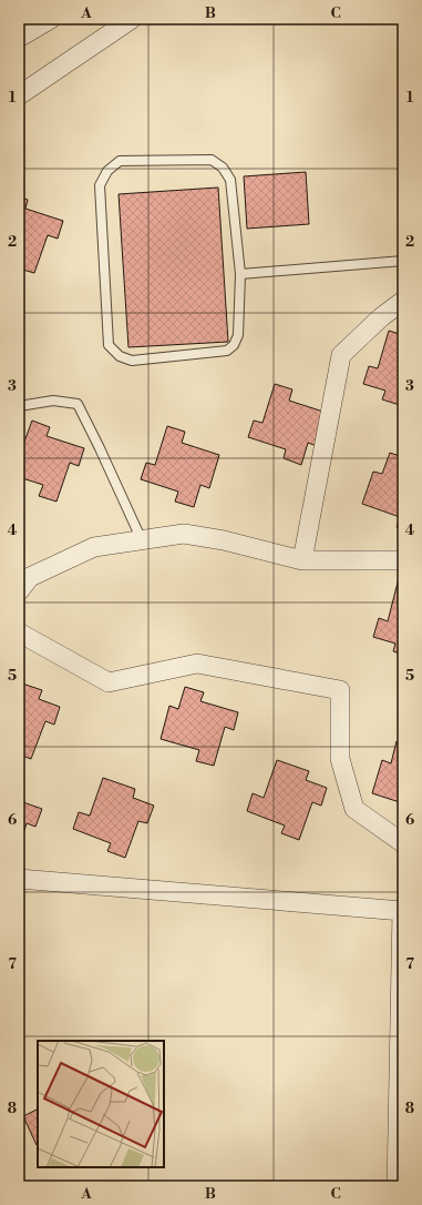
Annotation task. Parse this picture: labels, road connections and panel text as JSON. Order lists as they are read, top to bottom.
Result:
{
  "grid": {
    "columns": ["A", "B", "C"],
    "rows": [
      "1",
      "2",
      "3",
      "4",
      "5",
      "6",
      "7",
      "8"
    ]
  }
}
